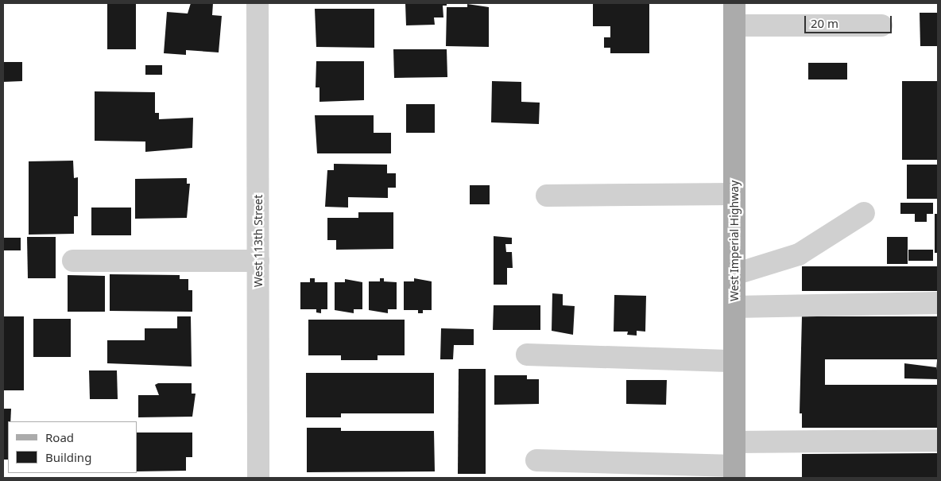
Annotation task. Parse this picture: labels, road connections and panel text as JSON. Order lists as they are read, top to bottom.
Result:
{
  "streets": {
    "main road": ["West Imperial Highway"],
    "street": ["West 113th Street"]
  },
  "legend": ["Road", "Building"],
  "scale_bar": "20 m"
}
